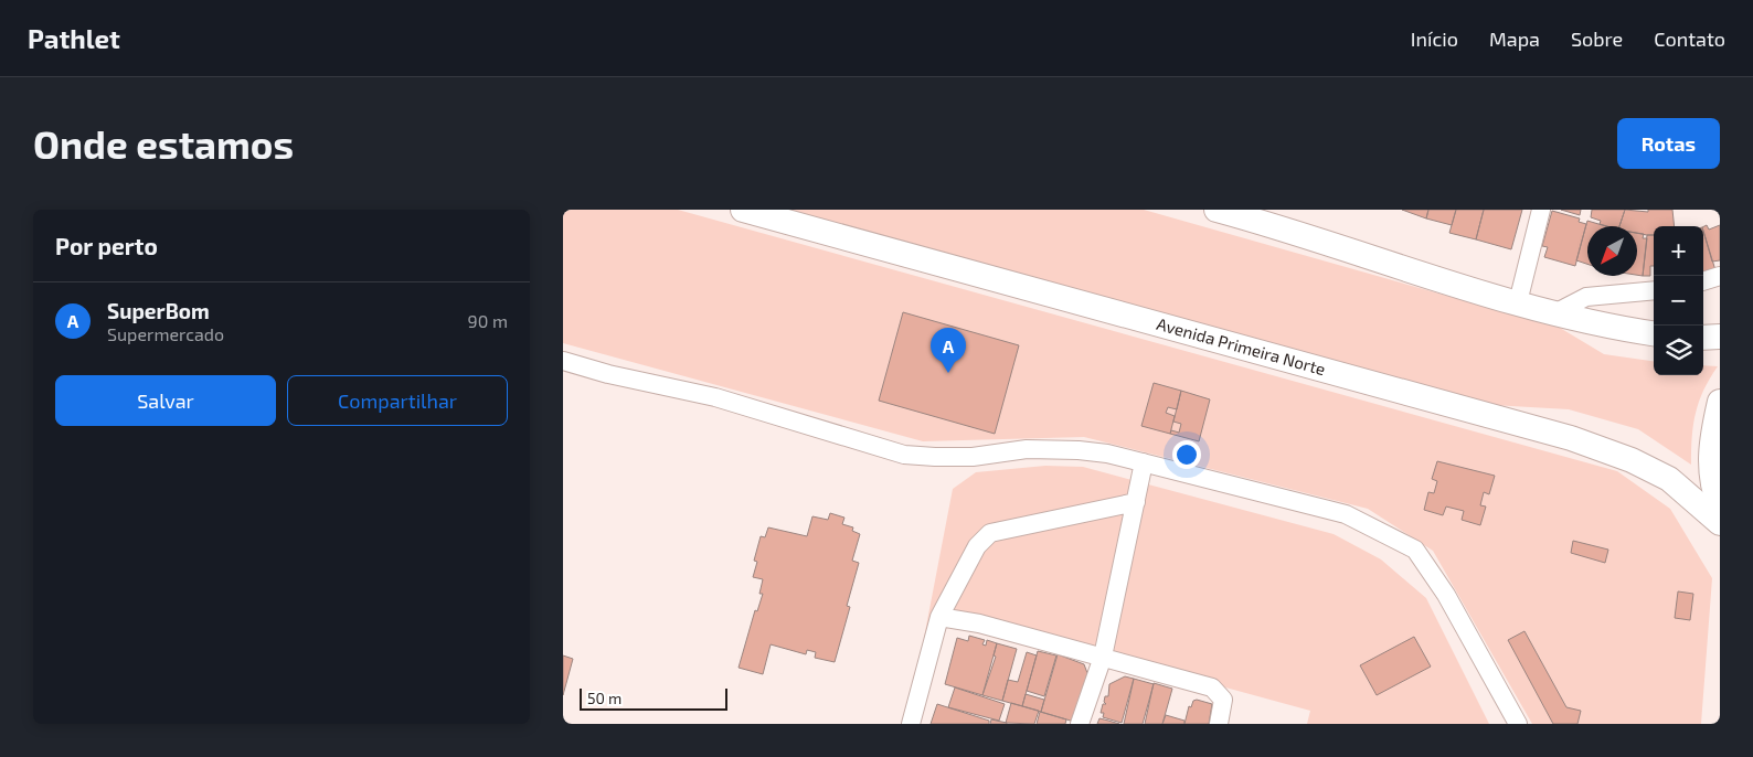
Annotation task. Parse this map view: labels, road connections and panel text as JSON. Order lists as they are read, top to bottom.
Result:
{
  "streets": {
    "main road": ["Avenida Primeira Norte"]
  },
  "scale_bar": "50 m",
  "north": "bottom left",
  "page": {
    "header": "Pathlet",
    "nav": [
      "Início",
      "Mapa",
      "Sobre",
      "Contato"
    ],
    "buttons": [
      "Rotas",
      ["Salvar", "Compartilhar"]
    ],
    "title": "Onde estamos",
    "heading": "Por perto",
    "map_buttons": ["+", "−"],
    "list": [
      {
        "mark": "A",
        "name": "SuperBom",
        "note": "Supermercado",
        "value": "90 m"
      }
    ],
    "pins": "A",
    "scale": "50 m"
  }
}
